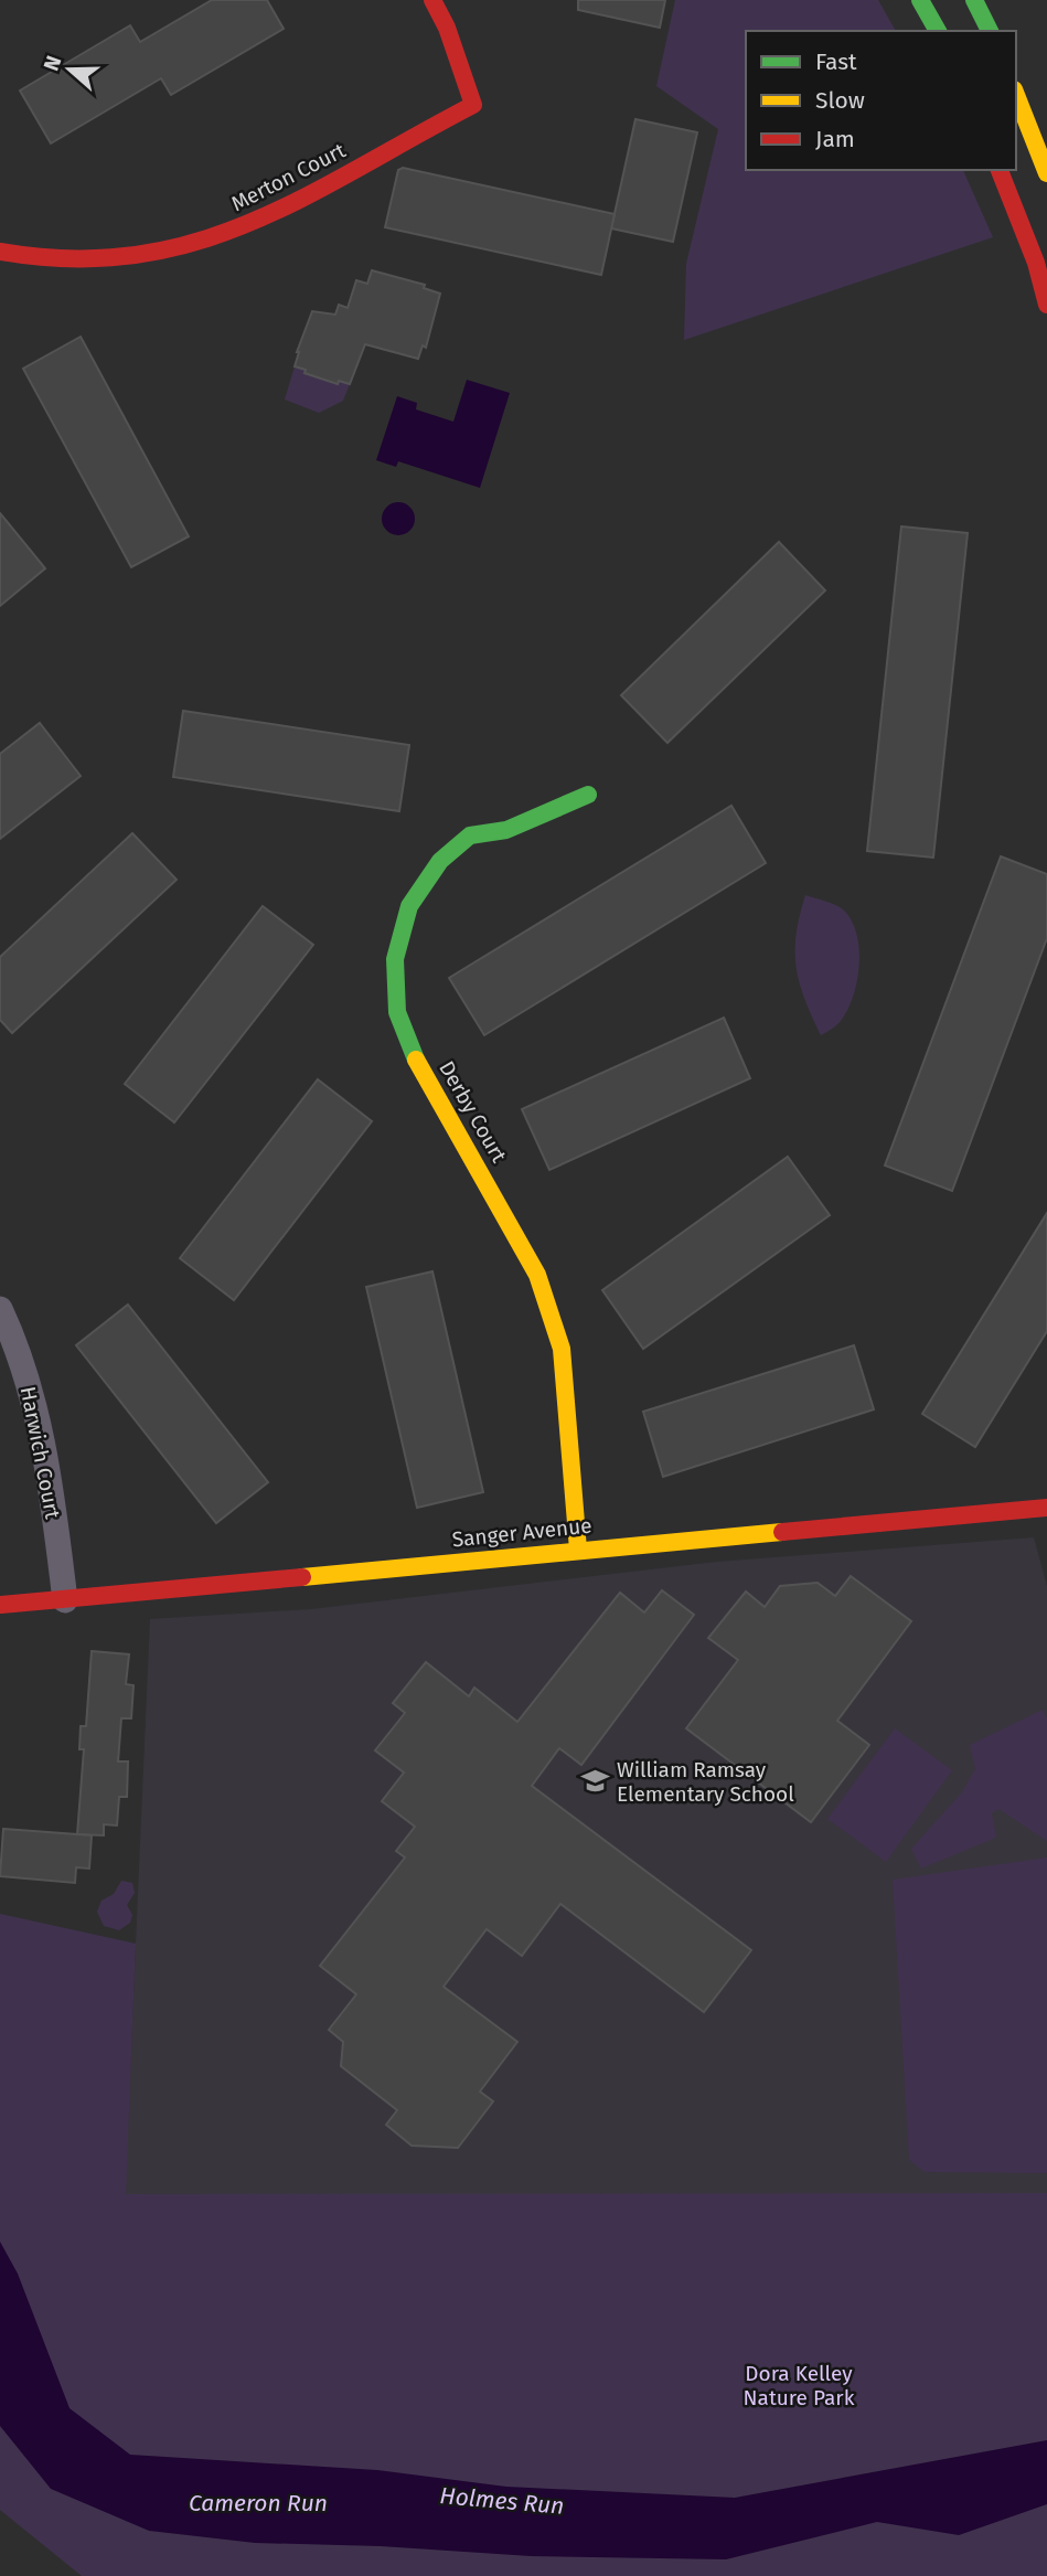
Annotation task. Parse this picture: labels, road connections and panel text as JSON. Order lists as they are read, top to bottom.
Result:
{
  "streets": {
    "street": [
      "Merton Court",
      "Derby Court",
      "Harwich Court",
      "Sanger Avenue"
    ]
  },
  "crossings": [
    ["Derby Court", "Sanger Avenue"],
    ["Harwich Court", "Sanger Avenue"]
  ],
  "water": ["Holmes Run", "Cameron Run"],
  "parks": ["Dora Kelley Nature Park"],
  "places": {
    "school or university": ["William Ramsay Elementary School"]
  },
  "legend": ["Fast", "Slow", "Jam"],
  "north": "left"
}
